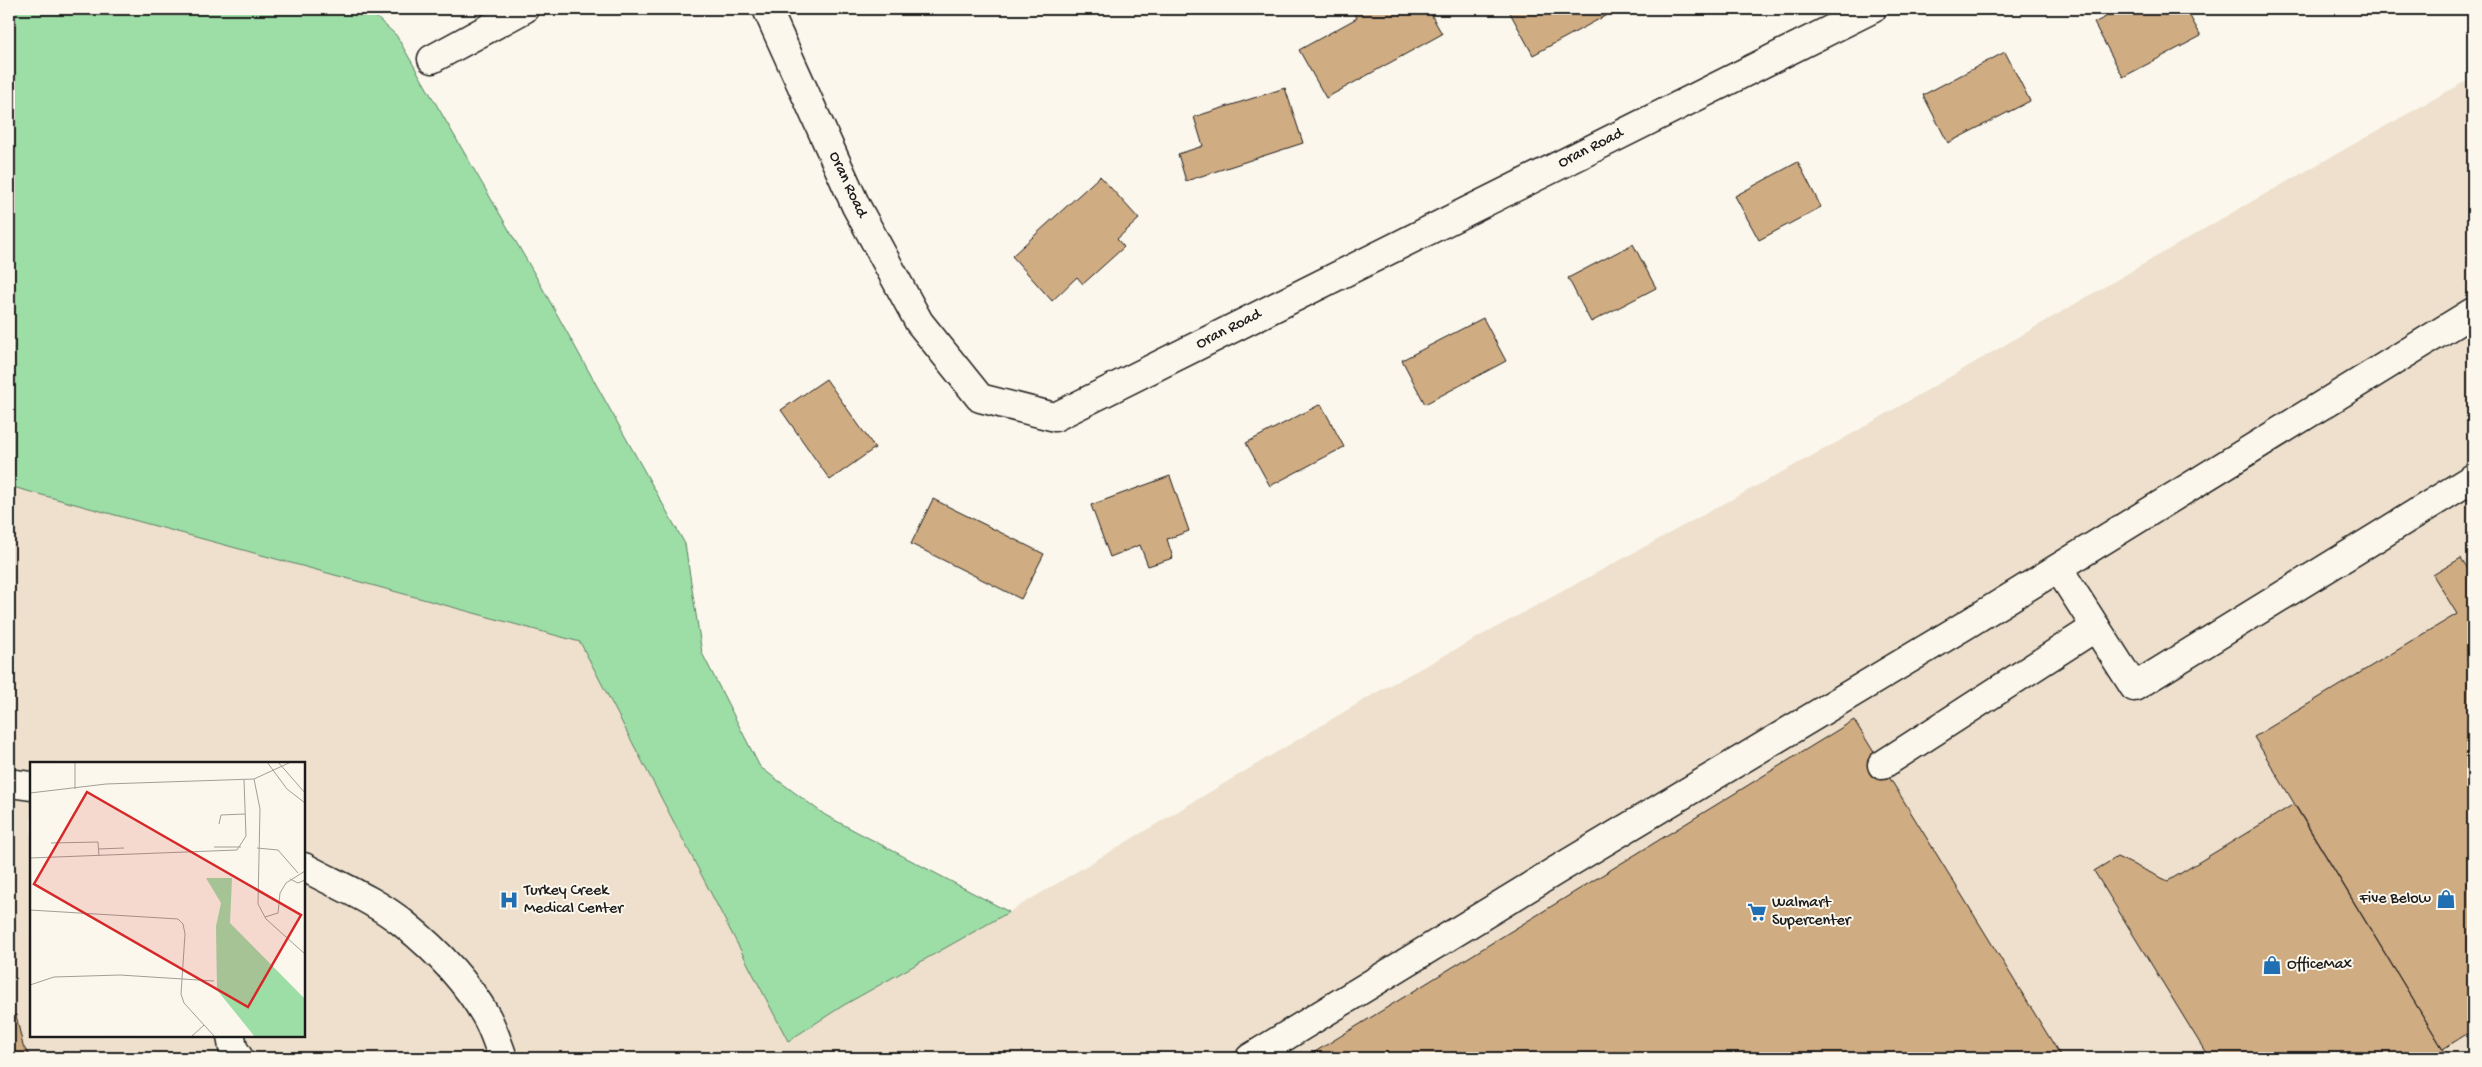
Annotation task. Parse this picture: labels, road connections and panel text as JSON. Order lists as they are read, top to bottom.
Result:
{
  "streets": {
    "street": ["Oran Road"]
  },
  "places": {
    "shop": ["Five Below", "OfficeMax"],
    "hospital": ["Turkey Creek Medical Center"],
    "supermarket": ["Walmart Supercenter"]
  }
}
